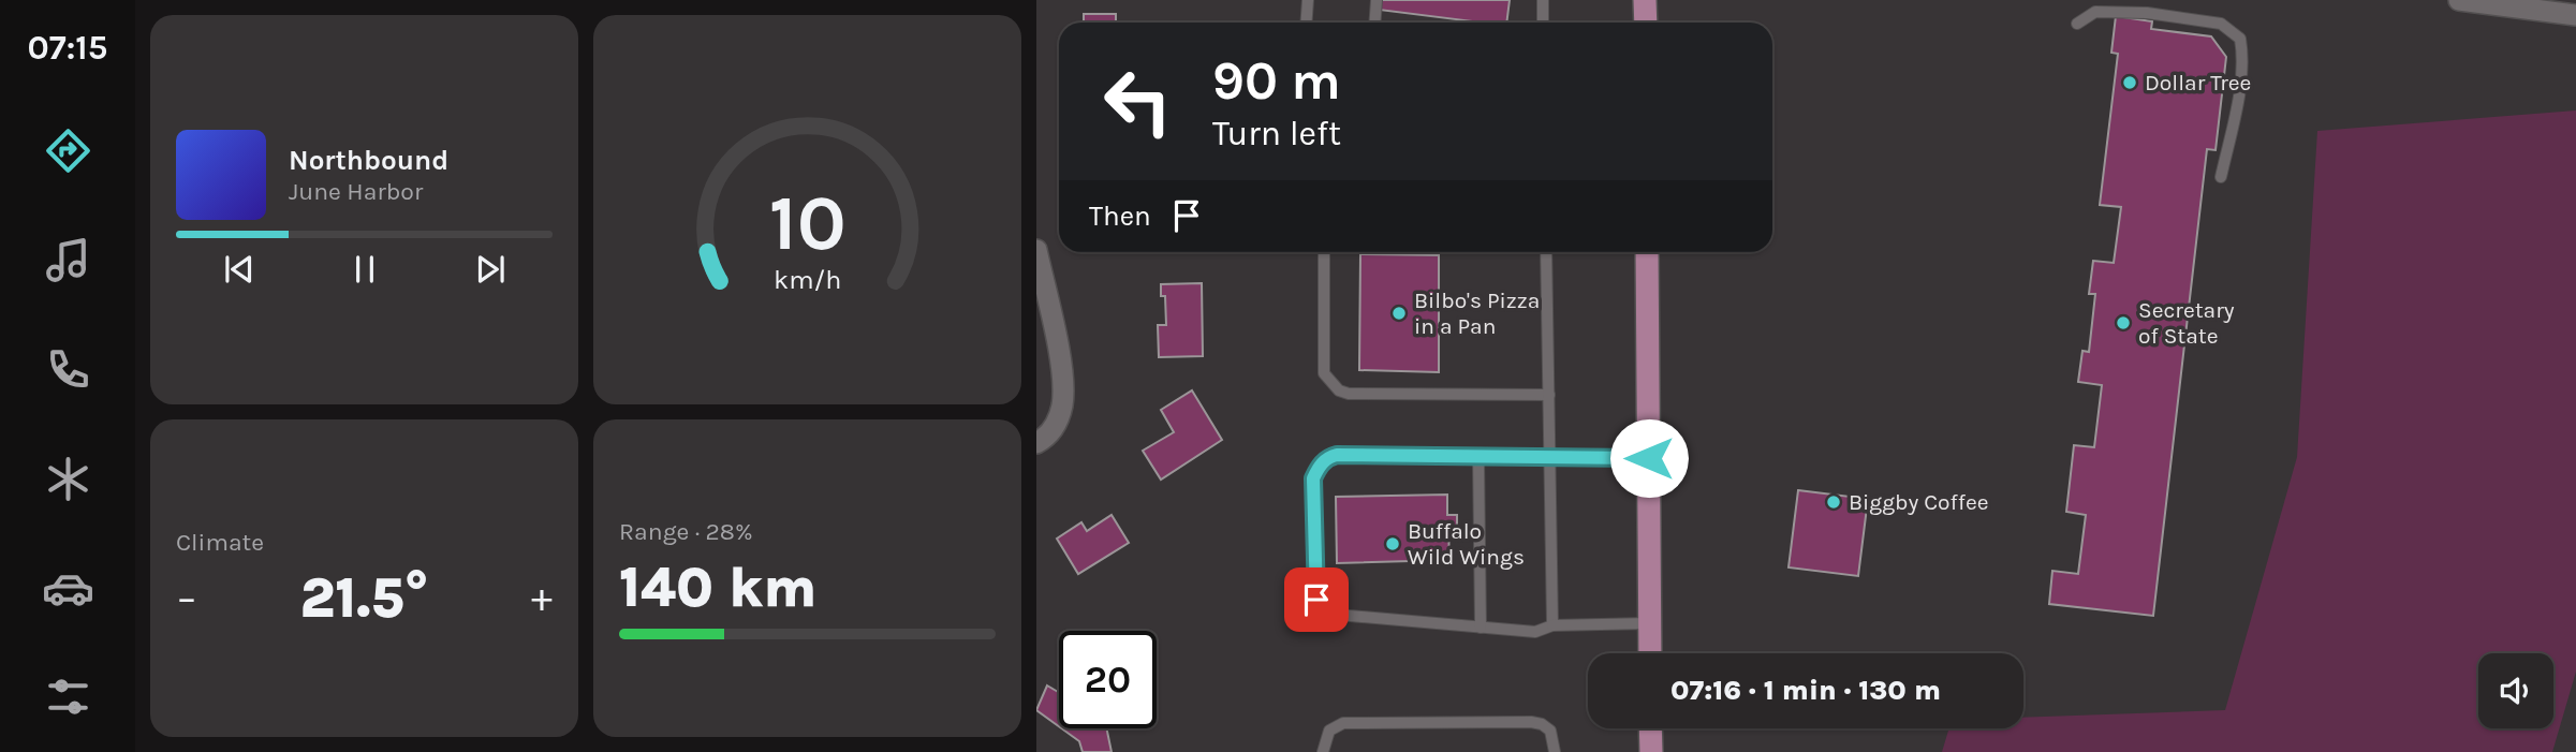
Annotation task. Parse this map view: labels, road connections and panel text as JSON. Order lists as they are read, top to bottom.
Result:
{
  "places": [
    "Dollar Tree",
    "Bilbo's Pizza in a Pan",
    "Secretary of State",
    "Biggby Coffee",
    "Buffalo Wild Wings"
  ],
  "page": {
    "tabs": "07:15",
    "turn": ["90 m", "Turn left"],
    "song": ["Northbound", "June Harbor"],
    "then": "Then",
    "tile": [
      "Climate",
      ["Range · 28%", "140 km"]
    ],
    "heat": ["−", "21.5°", "+"],
    "limit": "20",
    "trip": "07:16 · 1 min · 130 m",
    "gauge": ["10", "km/h"]
  }
}
